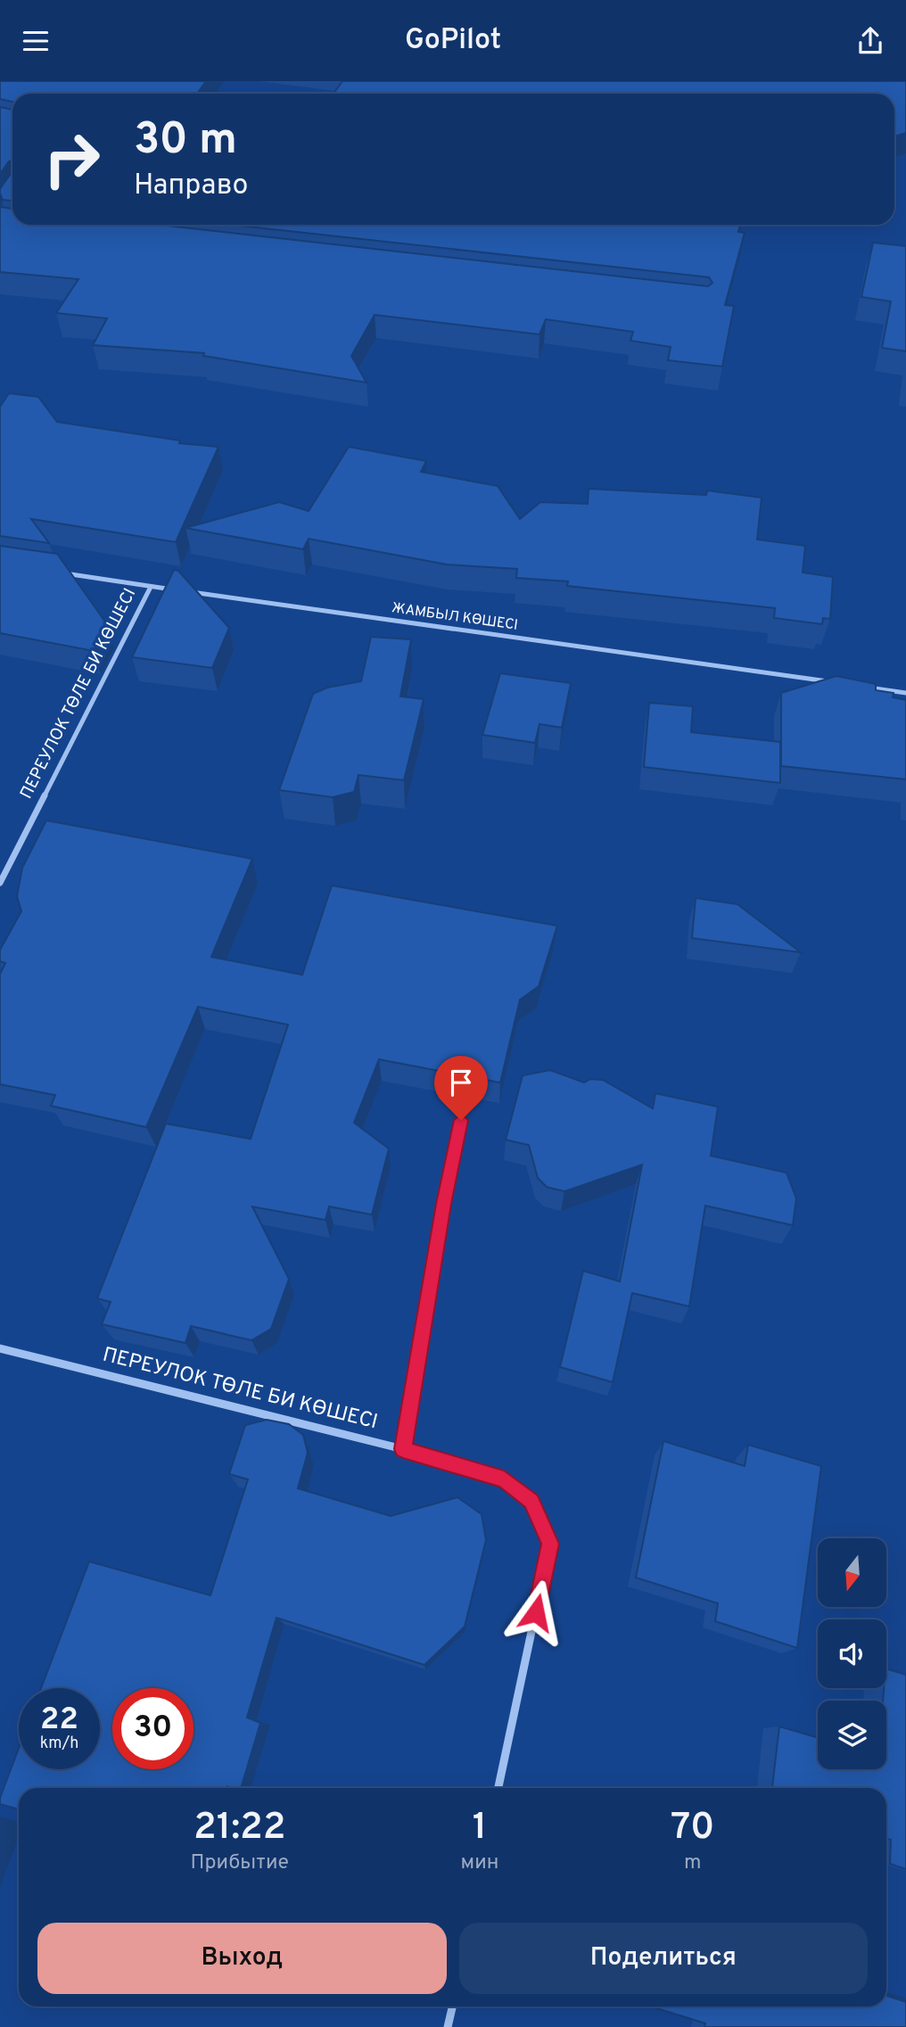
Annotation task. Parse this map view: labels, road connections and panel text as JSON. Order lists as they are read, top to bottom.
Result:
{
  "streets": {
    "street": ["ЖАМБЫЛ КӨШЕСІ", "ПЕРЕУЛОК ТӨЛЕ БИ КӨШЕСІ"]
  },
  "north": "bottom",
  "page": {
    "header": "GoPilot",
    "turn": ["30 m", "Направо"],
    "speed": "22 km/h",
    "limit": "30",
    "eta": [
      "21:22",
      "Прибытие",
      "1",
      "мин",
      "70",
      "m"
    ],
    "buttons": ["Выход", "Поделиться"]
  }
}
